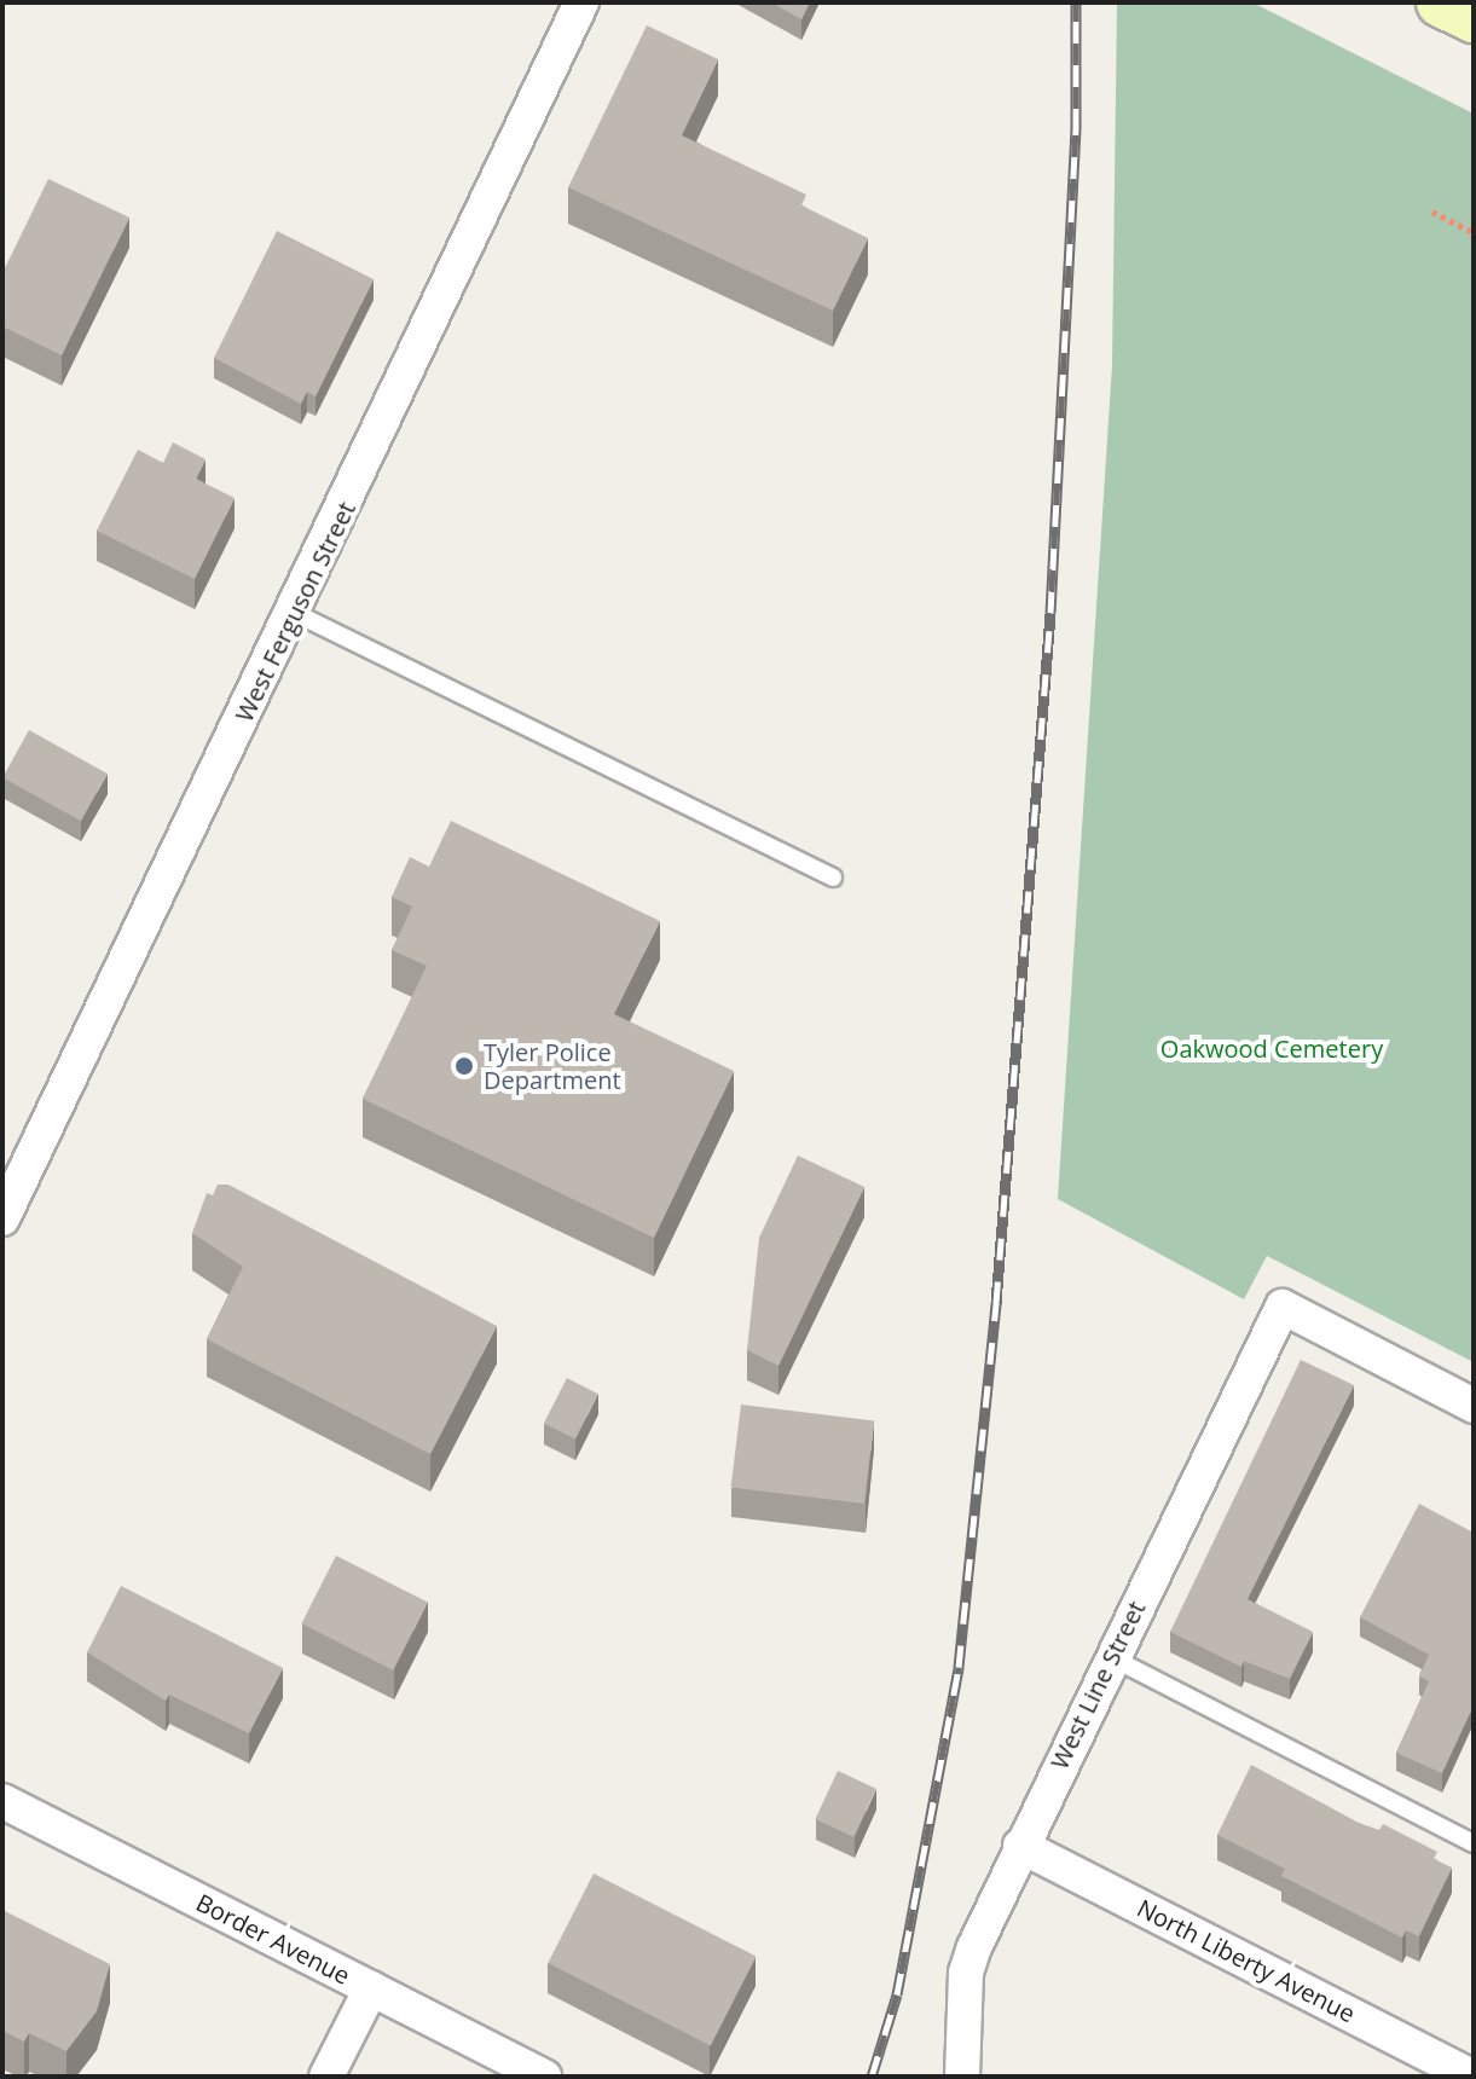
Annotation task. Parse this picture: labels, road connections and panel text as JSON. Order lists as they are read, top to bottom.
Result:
{
  "streets": {
    "street": [
      "West Ferguson Street",
      "West Line Street",
      "Border Avenue",
      "North Liberty Avenue"
    ]
  },
  "crossings": [
    ["West Line Street", "North Liberty Avenue"]
  ],
  "parks": ["Oakwood Cemetery"],
  "places": ["Tyler Police Department"]
}
